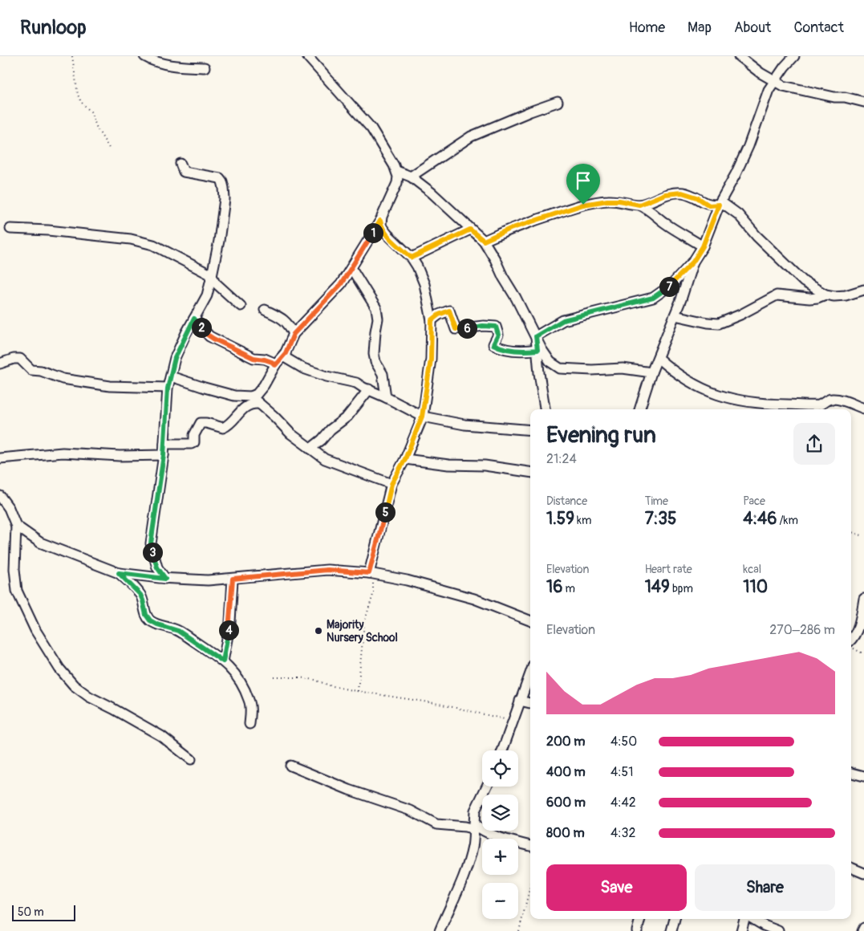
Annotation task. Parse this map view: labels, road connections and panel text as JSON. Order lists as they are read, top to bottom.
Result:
{
  "places": ["Majority Nursery School"],
  "scale_bar": "50 m",
  "page": {
    "header": "Runloop",
    "nav": [
      "Home",
      "Map",
      "About",
      "Contact"
    ],
    "pins": [
      "1",
      "7",
      "2",
      "6",
      "5",
      "3",
      "4"
    ],
    "heading": ["Evening run", "21:24"],
    "stats": [
      ["Distance", "1.59 km"],
      ["Time", "7:35"],
      ["Pace", "4:46 /km"],
      ["Elevation", "16 m"],
      ["Heart rate", "149 bpm"],
      ["kcal", "110"]
    ],
    "chart": ["Elevation", "270–286 m"],
    "list": [
      {
        "name": "200 m",
        "note": "4:50"
      },
      {
        "name": "400 m",
        "note": "4:51"
      },
      {
        "name": "600 m",
        "note": "4:42"
      },
      {
        "name": "800 m",
        "note": "4:32"
      }
    ],
    "map_buttons": ["+", "−"],
    "buttons": ["Save", "Share"],
    "scale": "50 m"
  }
}
